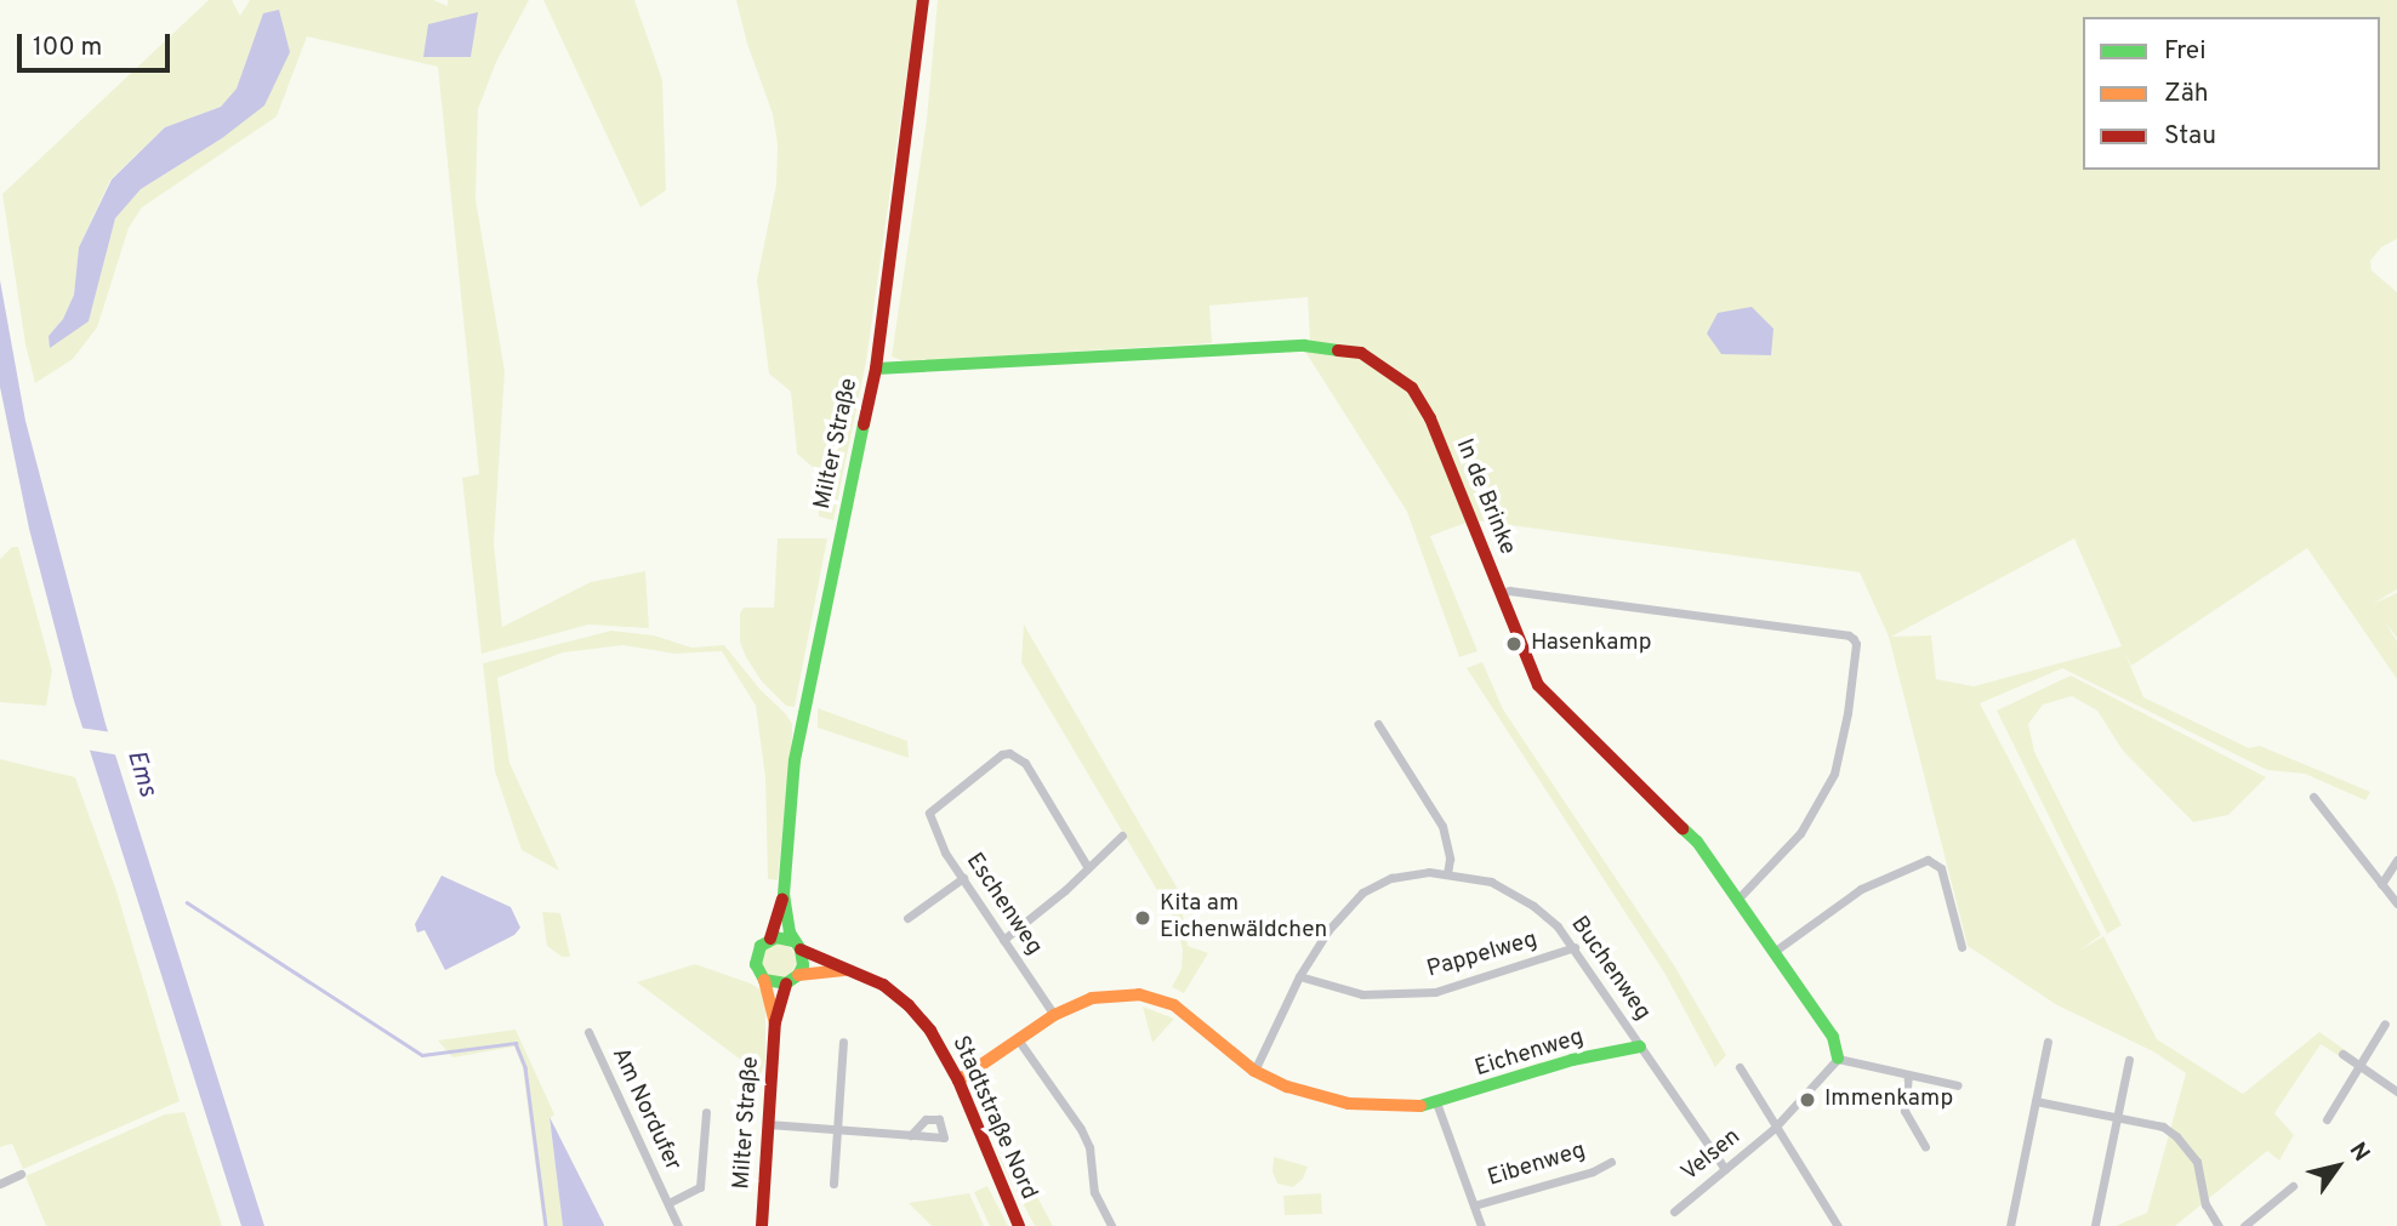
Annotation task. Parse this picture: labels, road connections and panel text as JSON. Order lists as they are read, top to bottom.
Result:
{
  "streets": {
    "street": [
      "Milter Straße",
      "In de Brinke",
      "Eschenweg",
      "Pappelweg",
      "Buchenweg",
      "Eichenweg",
      "Am Nordufer",
      "Stadtstraße Nord",
      "Velsen",
      "Eibenweg"
    ]
  },
  "crossings": [
    ["Milter Straße", "In de Brinke"],
    ["Milter Straße", "Stadtstraße Nord"],
    ["Eschenweg", "Eichenweg"],
    ["Pappelweg", "Buchenweg"],
    ["Buchenweg", "Eichenweg"],
    ["Eichenweg", "Stadtstraße Nord"]
  ],
  "water": ["Ems"],
  "places": ["Hasenkamp", "Kita am Eichenwäldchen", "Immenkamp"],
  "legend": ["Frei", "Zäh", "Stau"],
  "scale_bar": "100 m",
  "north": "top right"
}
